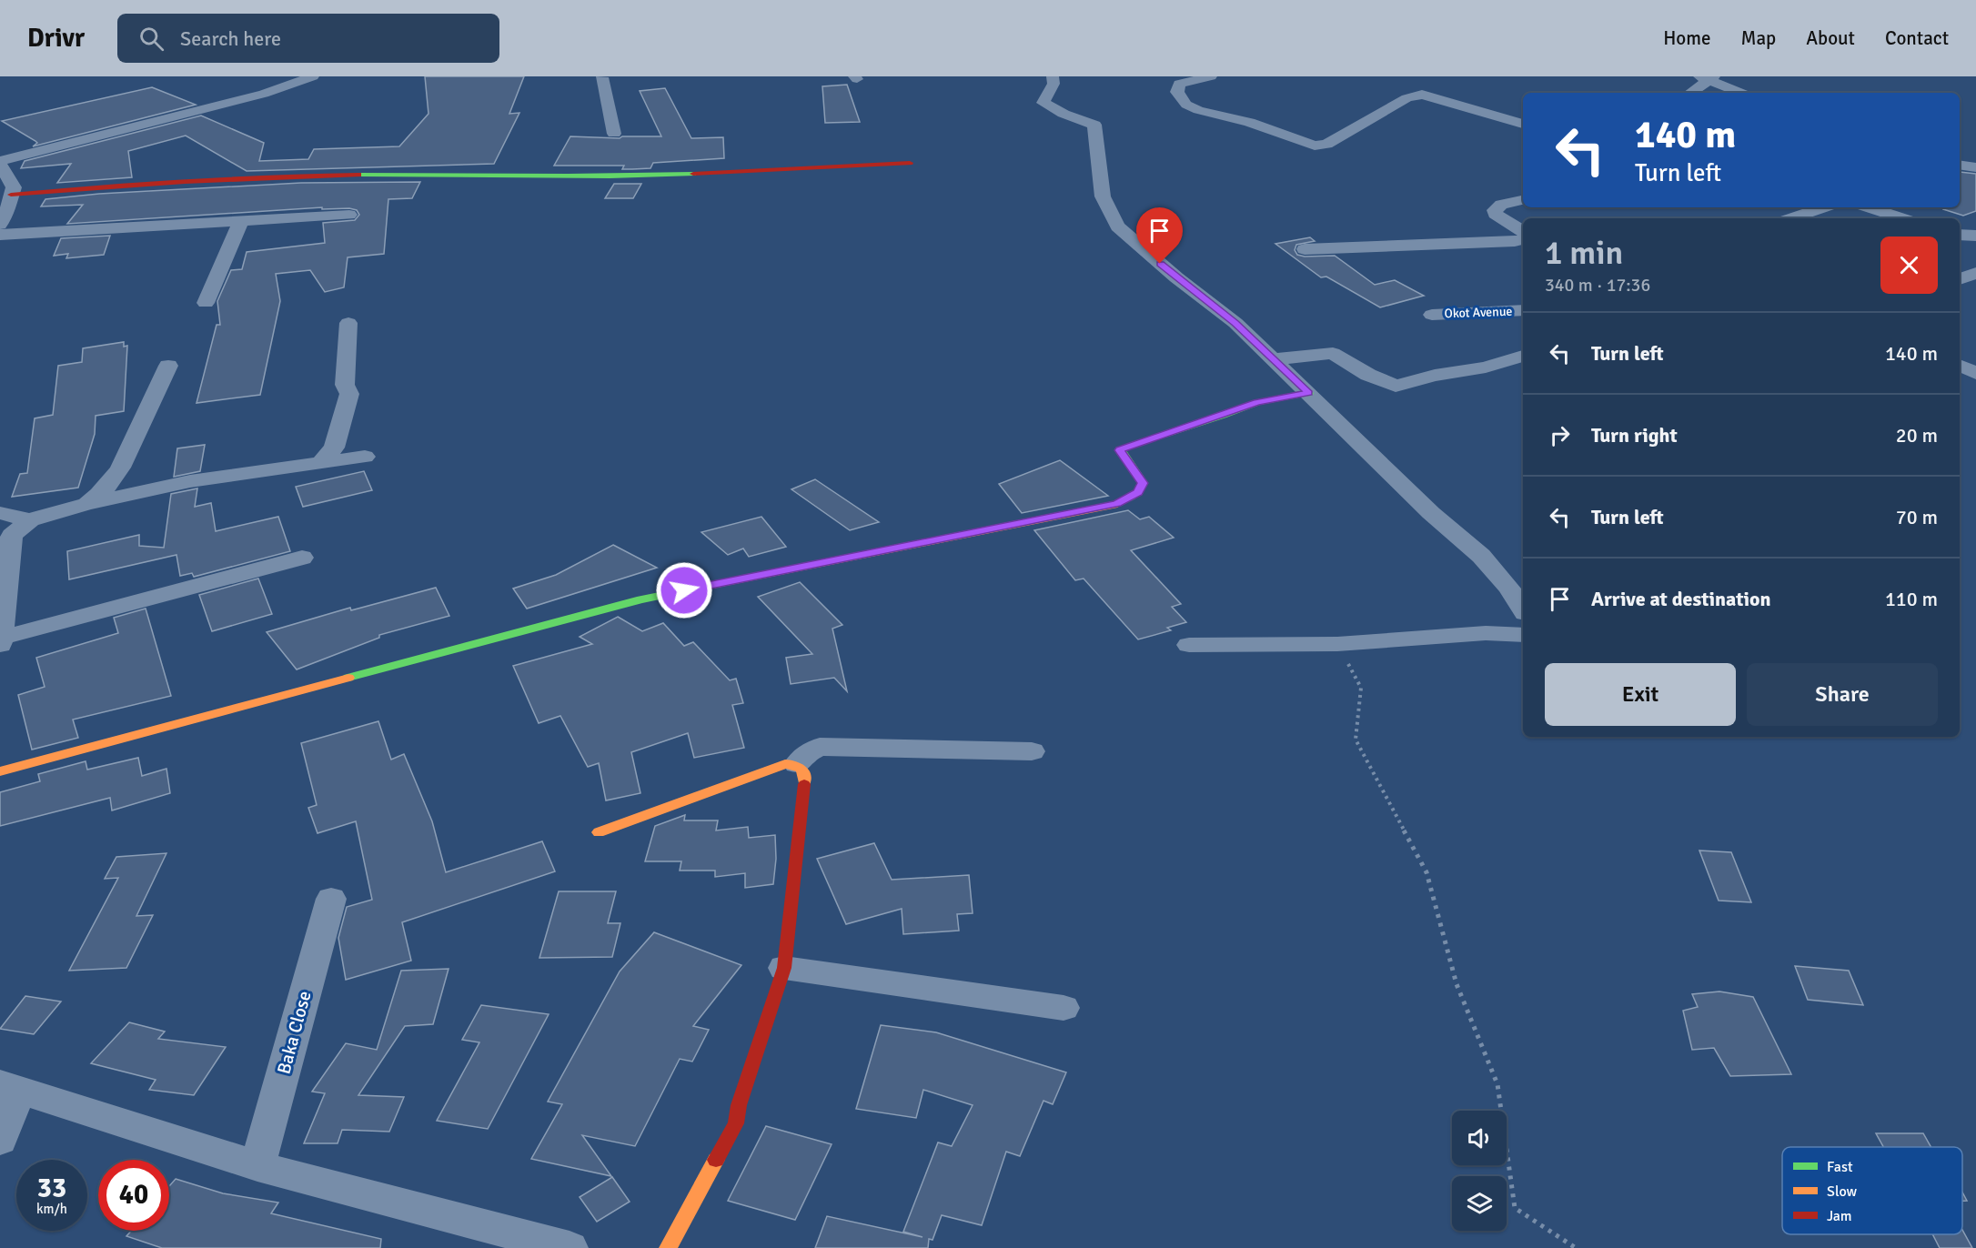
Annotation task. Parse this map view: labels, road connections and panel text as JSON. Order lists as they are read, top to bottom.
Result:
{
  "streets": {
    "street": ["Okot Avenue", "Baka Close"]
  },
  "legend": ["Fast", "Slow", "Jam"],
  "page": {
    "header": "Drivr",
    "search": "Search here",
    "nav": [
      "Home",
      "Map",
      "About",
      "Contact"
    ],
    "turn": ["140 m", "Turn left"],
    "heading": ["1 min", "340 m · 17:36"],
    "list": [
      {
        "name": "Turn left",
        "value": "140 m"
      },
      {
        "name": "Turn right",
        "value": "20 m"
      },
      {
        "name": "Turn left",
        "value": "70 m"
      },
      {
        "name": "Arrive at destination",
        "value": "110 m"
      }
    ],
    "buttons": ["Exit", "Share"],
    "speed": "33 km/h",
    "limit": "40"
  }
}
